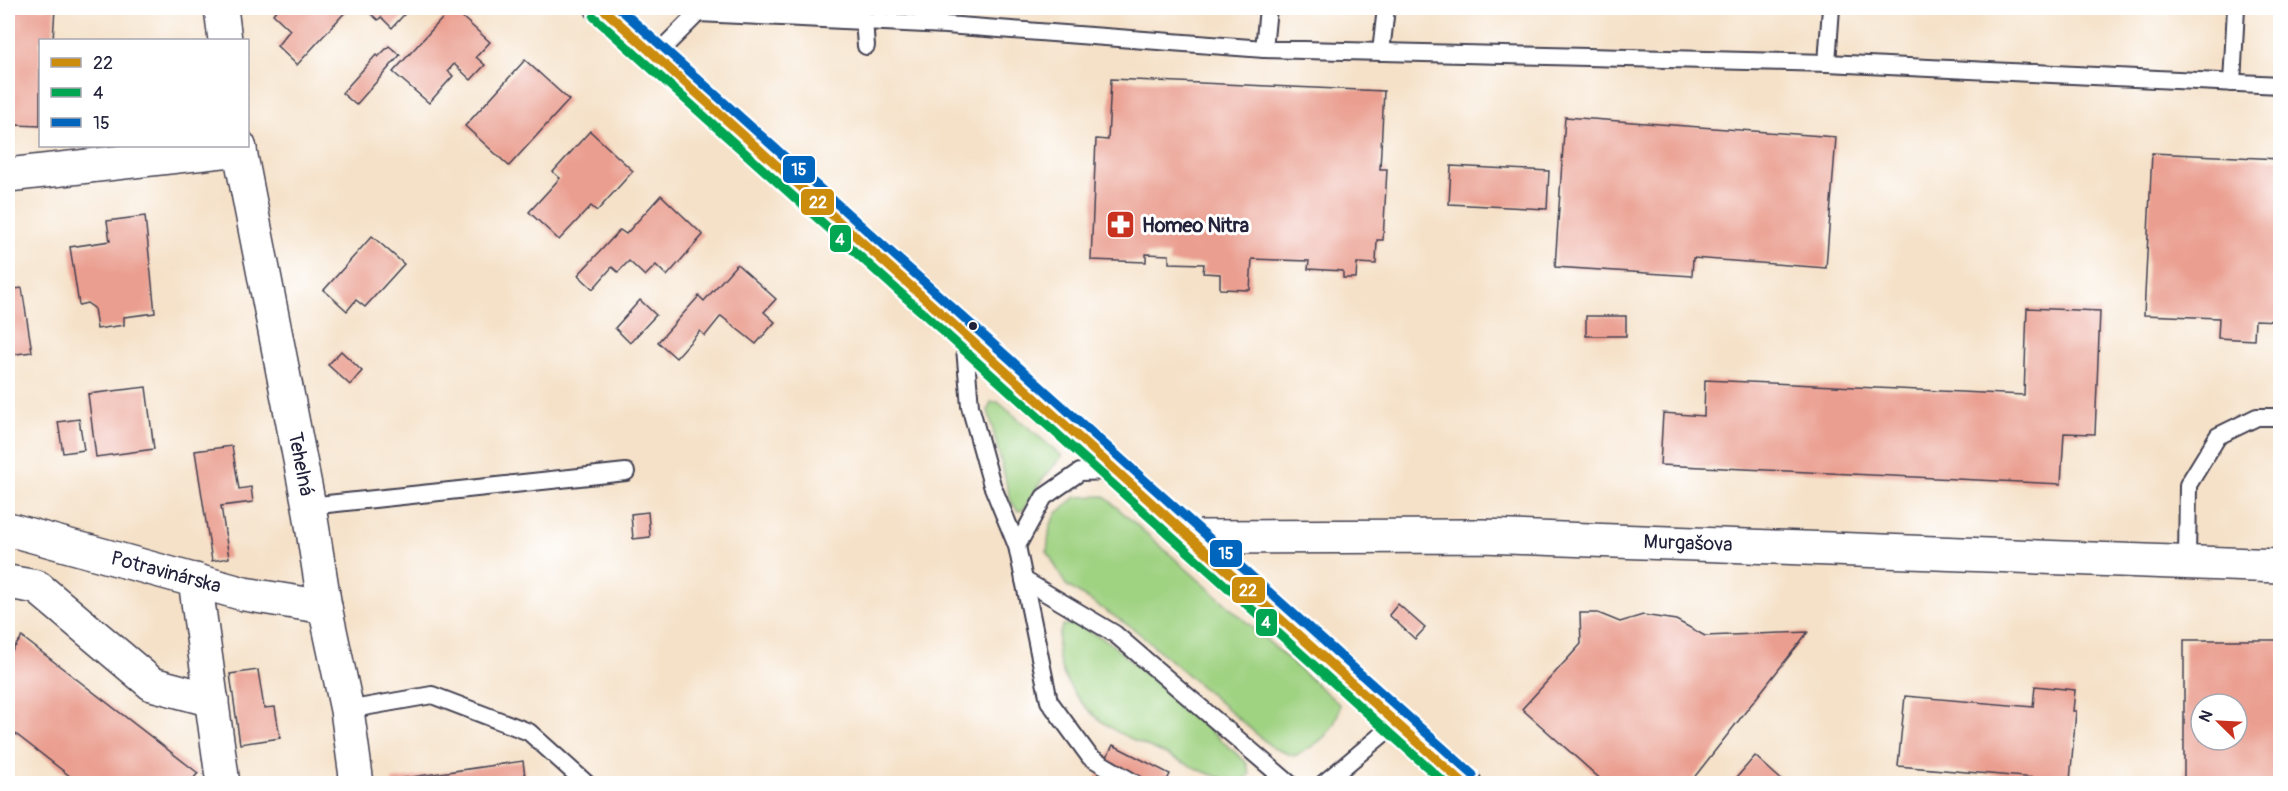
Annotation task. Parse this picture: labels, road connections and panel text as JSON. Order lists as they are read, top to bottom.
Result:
{
  "streets": {
    "street": ["Tehelná", "Murgašova", "Potravinárska"]
  },
  "crossings": [
    ["Tehelná", "Potravinárska"]
  ],
  "places": {
    "pharmacy": ["Homeo Nitra"]
  },
  "lines": ["transit line 22", "transit line 15", "transit line 4"],
  "legend": ["22", "4", "15"],
  "north": "top left"
}
